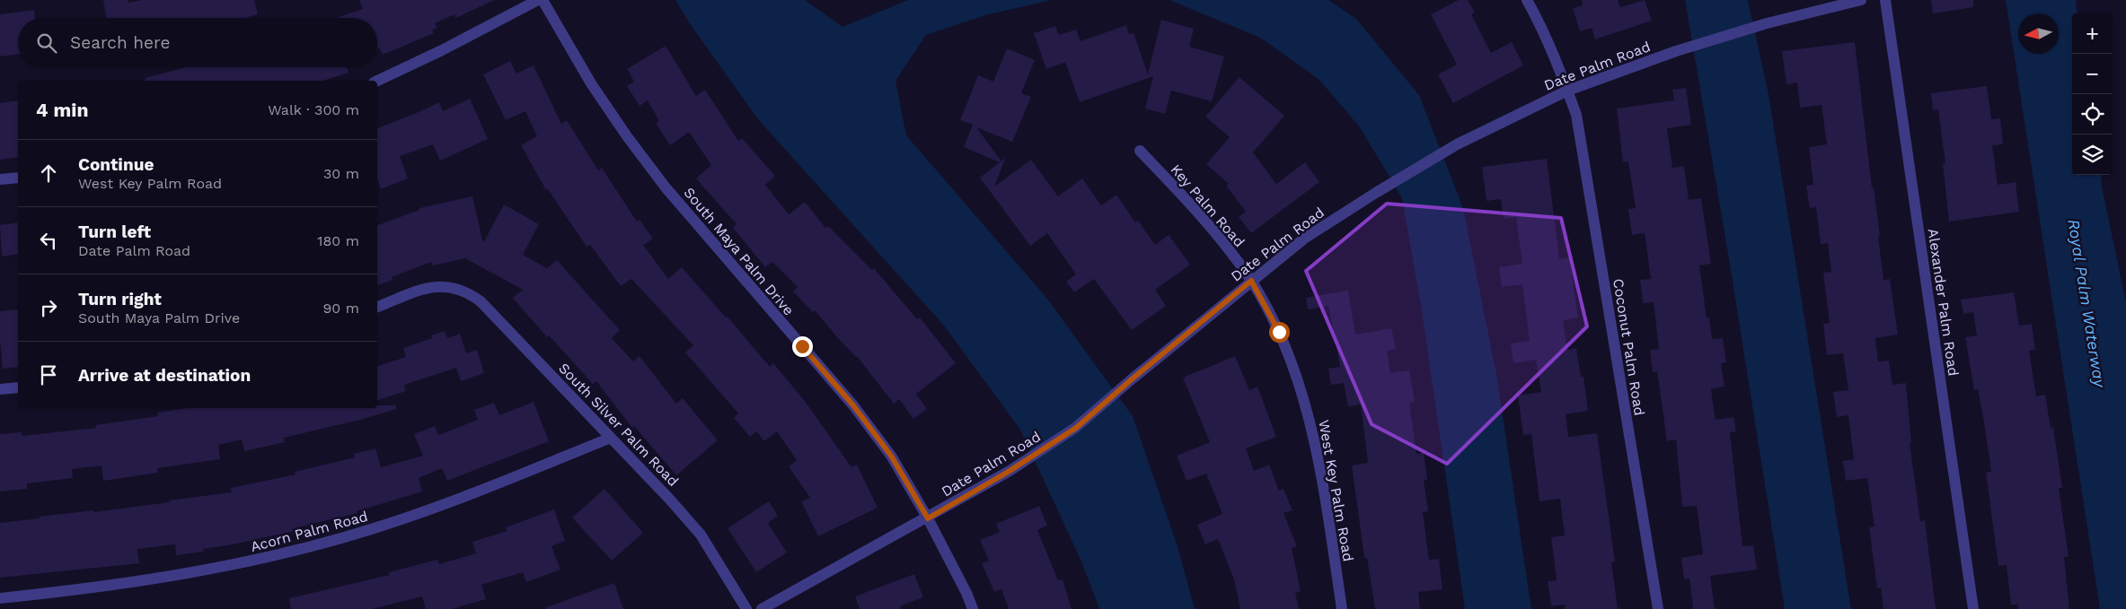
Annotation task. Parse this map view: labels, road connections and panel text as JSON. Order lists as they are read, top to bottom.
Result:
{
  "streets": {
    "street": [
      "Date Palm Road",
      "Key Palm Road",
      "South Maya Palm Drive",
      "Alexander Palm Road",
      "Coconut Palm Road",
      "South Silver Palm Road",
      "West Key Palm Road",
      "Acorn Palm Road"
    ]
  },
  "crossings": [
    ["Date Palm Road", "Key Palm Road"],
    ["Date Palm Road", "South Maya Palm Drive"],
    ["Date Palm Road", "Coconut Palm Road"],
    ["Date Palm Road", "West Key Palm Road"],
    ["Key Palm Road", "West Key Palm Road"],
    ["South Silver Palm Road", "Acorn Palm Road"]
  ],
  "water": ["Royal Palm Waterway"],
  "north": "left",
  "page": {
    "map_buttons": ["+", "−"],
    "search": "Search here",
    "heading": ["4 min", "Walk · 300 m"],
    "list": [
      ["Continue", "West Key Palm Road", "30 m"],
      ["Turn left", "Date Palm Road", "180 m"],
      ["Turn right", "South Maya Palm Drive", "90 m"],
      "Arrive at destination"
    ]
  }
}
